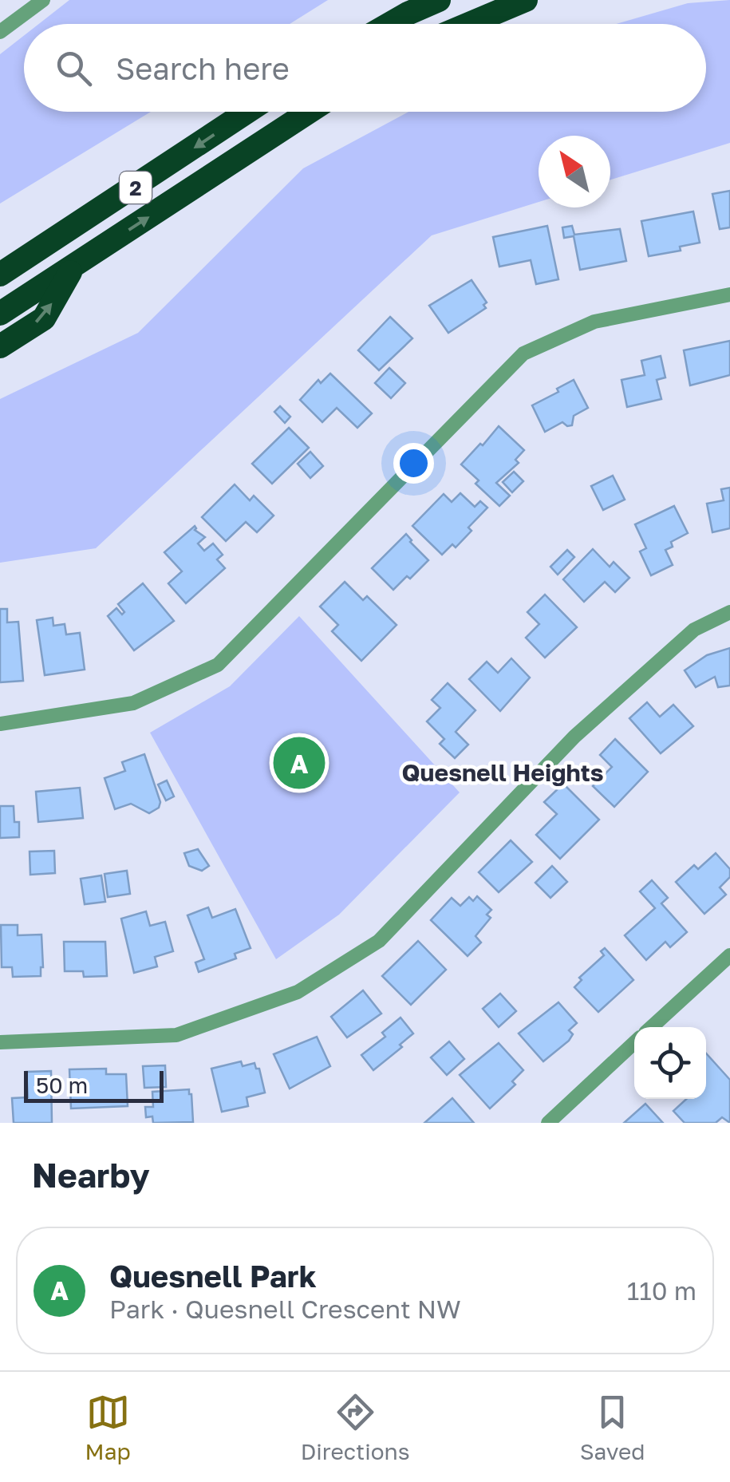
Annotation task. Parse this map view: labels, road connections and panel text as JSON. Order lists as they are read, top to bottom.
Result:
{
  "streets": {
    "highway": ["2"]
  },
  "districts": ["Quesnell Heights"],
  "scale_bar": "50 m",
  "north": "top left",
  "page": {
    "search": "Search here",
    "pins": "A",
    "scale": "50 m",
    "heading": "Nearby",
    "list": [
      {
        "mark": "A",
        "name": "Quesnell Park",
        "note": "Park · Quesnell Crescent NW",
        "value": "110 m"
      }
    ],
    "nav": ["Map", "Directions", "Saved"]
  }
}
